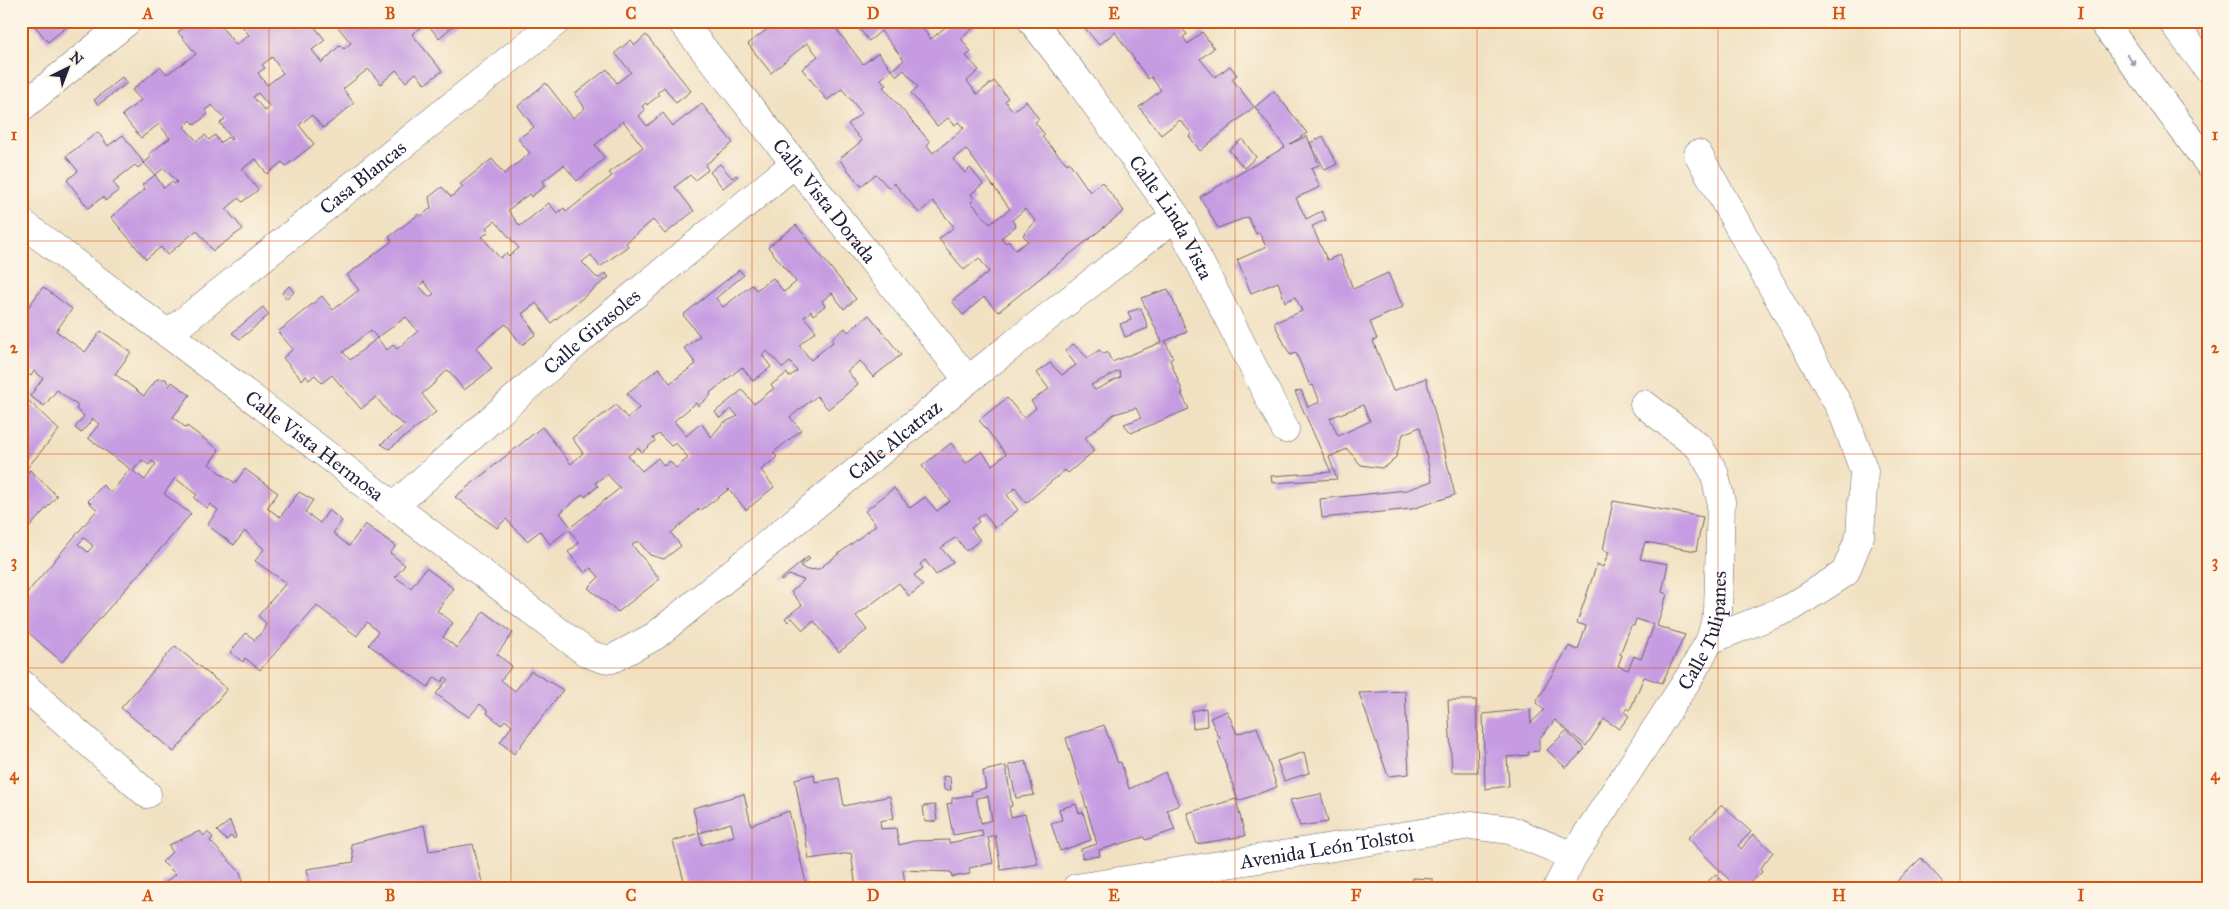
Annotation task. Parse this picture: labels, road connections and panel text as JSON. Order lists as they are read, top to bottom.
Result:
{
  "streets": {
    "main road": [
      "Casa Blancas",
      "Calle Vista Dorada",
      "Calle Linda Vista",
      "Calle Girasoles",
      "Calle Alcatraz",
      "Calle Vista Hermosa",
      "Calle Tulipanes",
      "Avenida León Tolstoi"
    ]
  },
  "crossings": [
    ["Casa Blancas", "Calle Vista Hermosa"],
    ["Calle Vista Dorada", "Calle Girasoles"],
    ["Calle Vista Dorada", "Calle Alcatraz"],
    ["Calle Linda Vista", "Calle Alcatraz"],
    ["Calle Girasoles", "Calle Vista Hermosa"],
    ["Calle Alcatraz", "Calle Vista Hermosa"],
    ["Calle Tulipanes", "Avenida León Tolstoi"]
  ],
  "north": "top right",
  "grid": {
    "columns": [
      "A",
      "B",
      "C",
      "D",
      "E",
      "F",
      "G",
      "H",
      "I"
    ],
    "rows": [
      "1",
      "2",
      "3",
      "4"
    ]
  }
}
